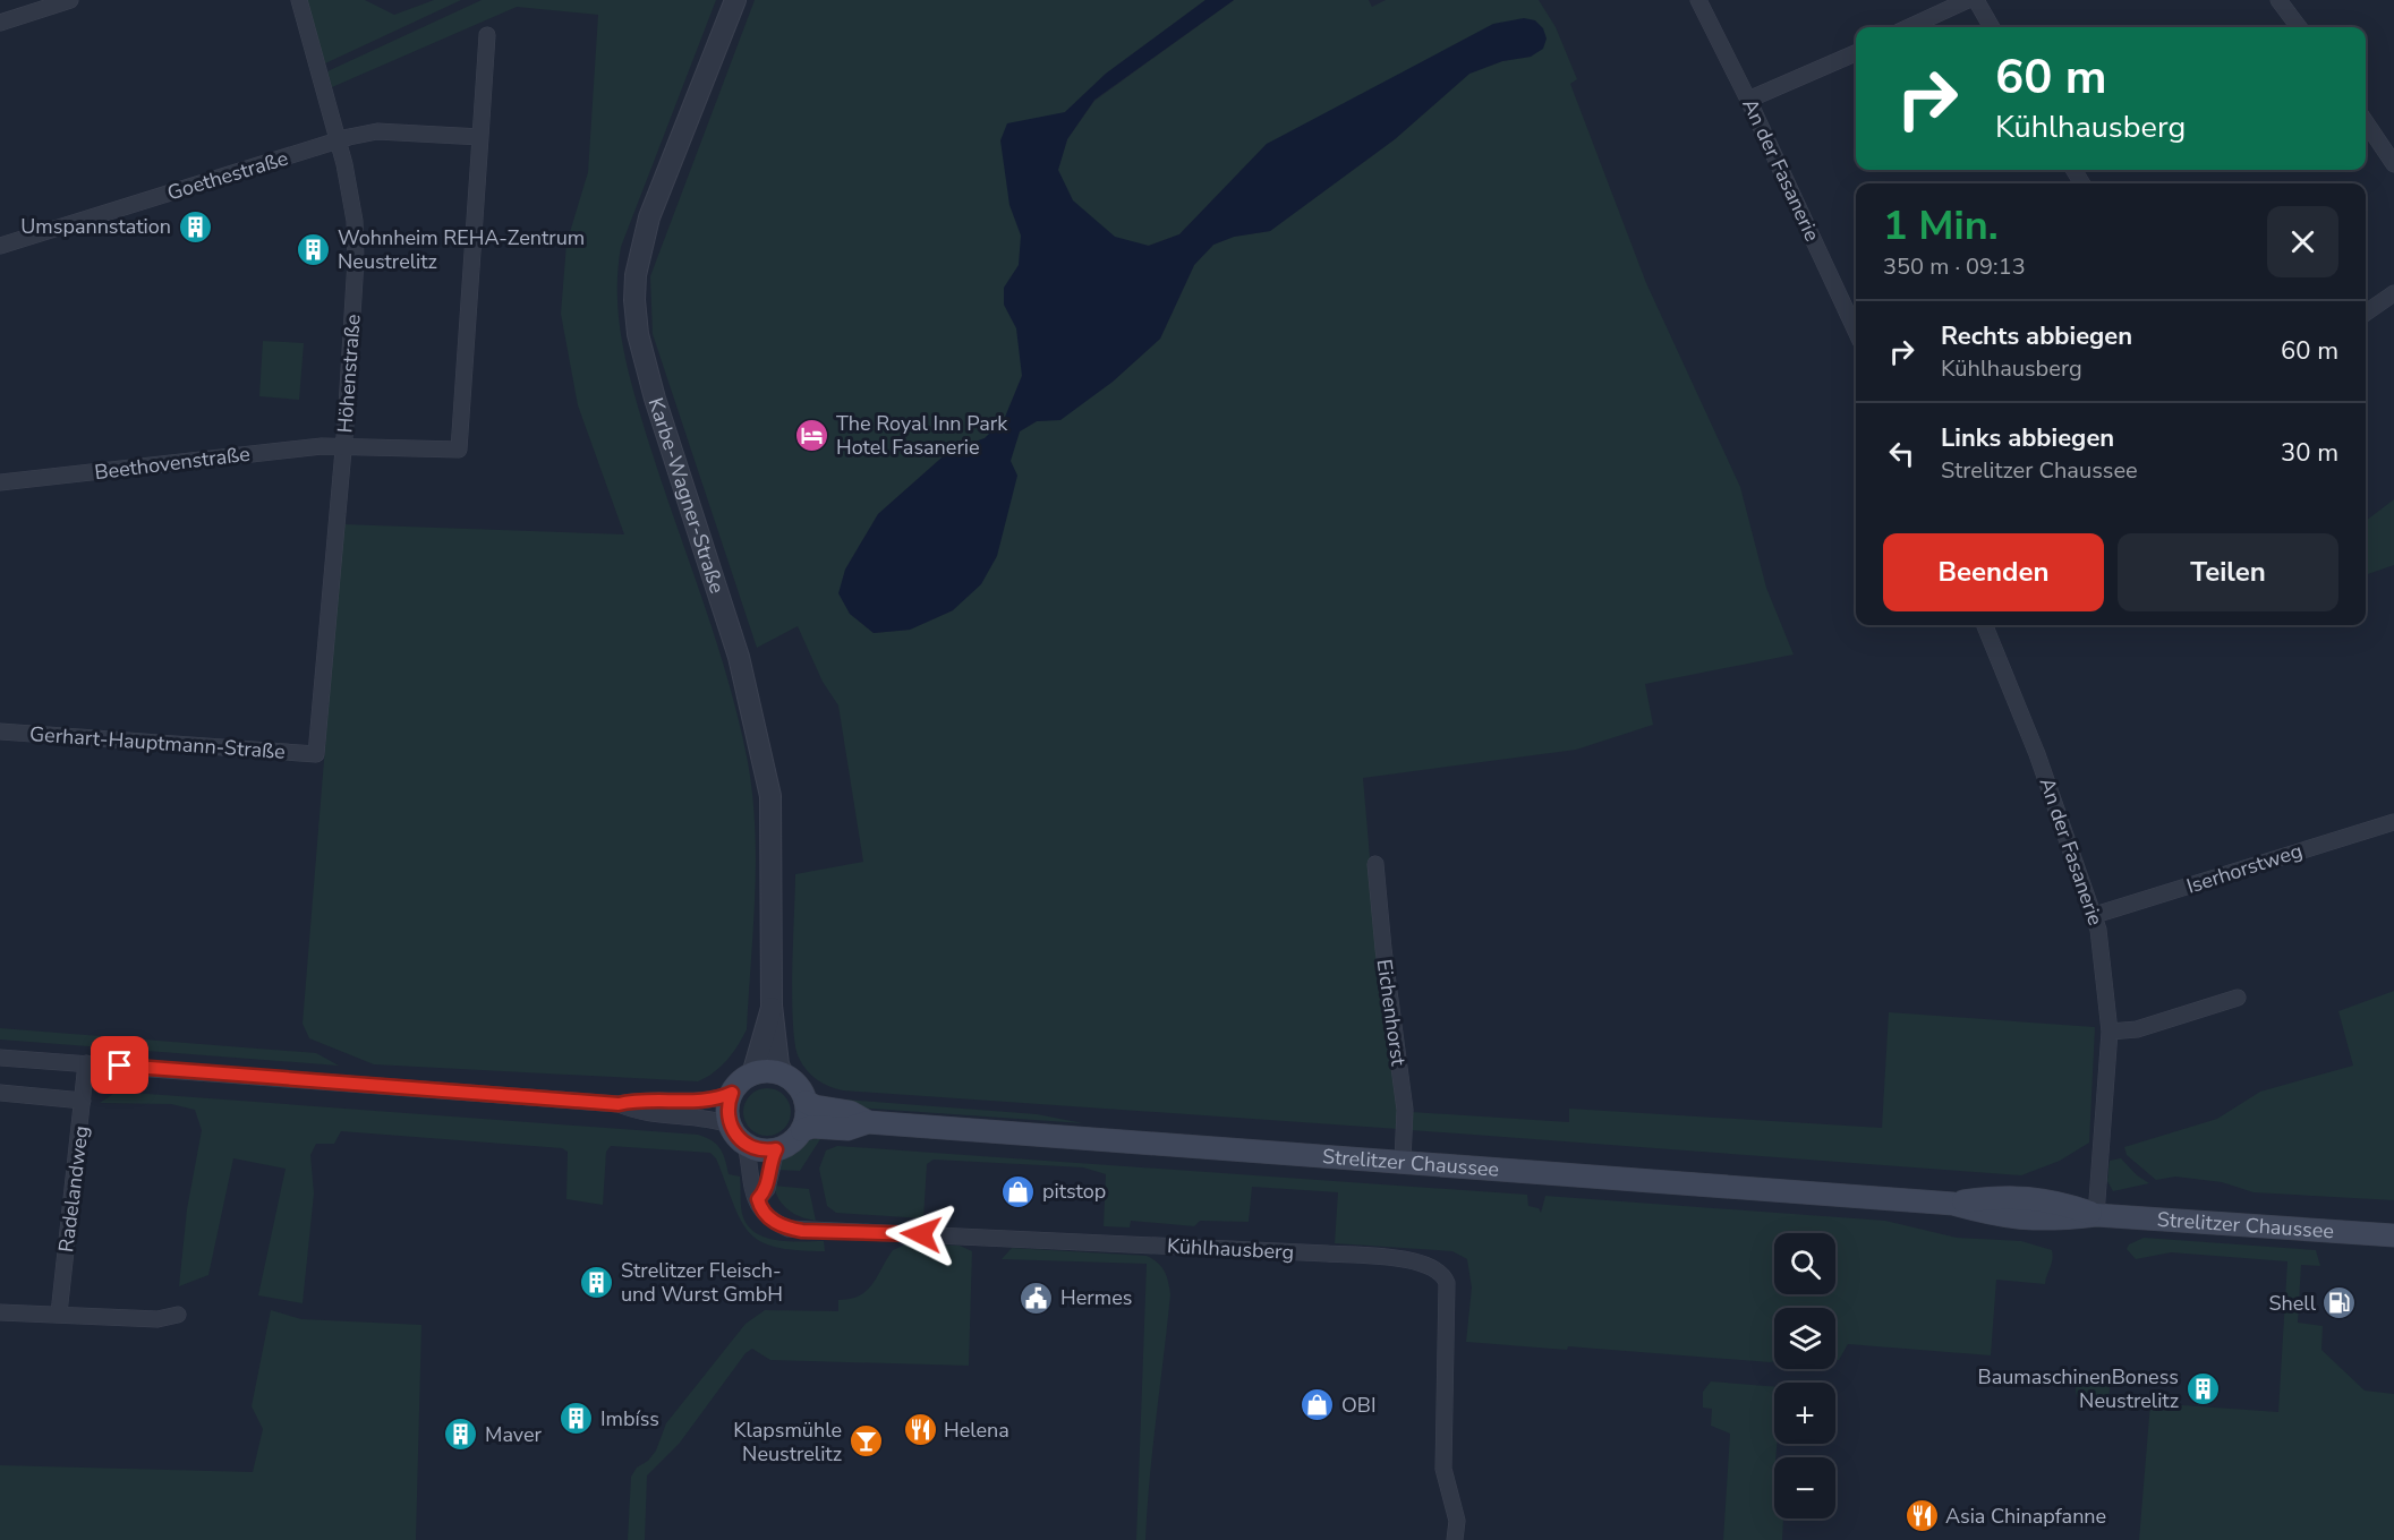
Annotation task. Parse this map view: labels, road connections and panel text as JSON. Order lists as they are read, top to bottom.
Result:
{
  "streets": {
    "main road": ["Strelitzer Chaussee"],
    "street": [
      "An der Fasanerie",
      "Goethestraße",
      "Höhenstraße",
      "Beethovenstraße",
      "Karbe-Wagner-Straße",
      "Gerhart-Hauptmann-Straße",
      "Iserhorstweg",
      "Eichenhorst",
      "Radelandweg",
      "Kühlhausberg"
    ]
  },
  "crossings": [
    ["An der Fasanerie", "Iserhorstweg"],
    ["An der Fasanerie", "Strelitzer Chaussee"],
    ["Goethestraße", "Höhenstraße"],
    ["Goethestraße", "Beethovenstraße"],
    ["Höhenstraße", "Beethovenstraße"],
    ["Höhenstraße", "Gerhart-Hauptmann-Straße"],
    ["Karbe-Wagner-Straße", "Strelitzer Chaussee"],
    ["Karbe-Wagner-Straße", "Kühlhausberg"],
    ["Eichenhorst", "Strelitzer Chaussee"],
    ["Strelitzer Chaussee", "Kühlhausberg"]
  ],
  "places": {
    "building": [
      "Umspannstation",
      "Wohnheim REHA-Zentrum Neustrelitz",
      "Strelitzer Fleisch- und Wurst GmbH",
      "BaumaschinenBoness Neustrelitz",
      "Imbíss",
      "Maver"
    ],
    "hotel": ["The Royal Inn Park Hotel Fasanerie"],
    "shop": ["pitstop", "OBI"],
    "public building": ["Hermes"],
    "fuel station": ["Shell"],
    "restaurant": ["Helena", "Asia Chinapfanne"],
    "bar": ["Klapsmühle Neustrelitz"]
  },
  "page": {
    "turn": ["60 m", "Kühlhausberg"],
    "heading": ["1 Min.", "350 m · 09:13"],
    "list": [
      {
        "name": "Rechts abbiegen",
        "note": "Kühlhausberg",
        "value": "60 m"
      },
      {
        "name": "Links abbiegen",
        "note": "Strelitzer Chaussee",
        "value": "30 m"
      }
    ],
    "buttons": ["Beenden", "Teilen"],
    "map_buttons": ["+", "−"]
  }
}
